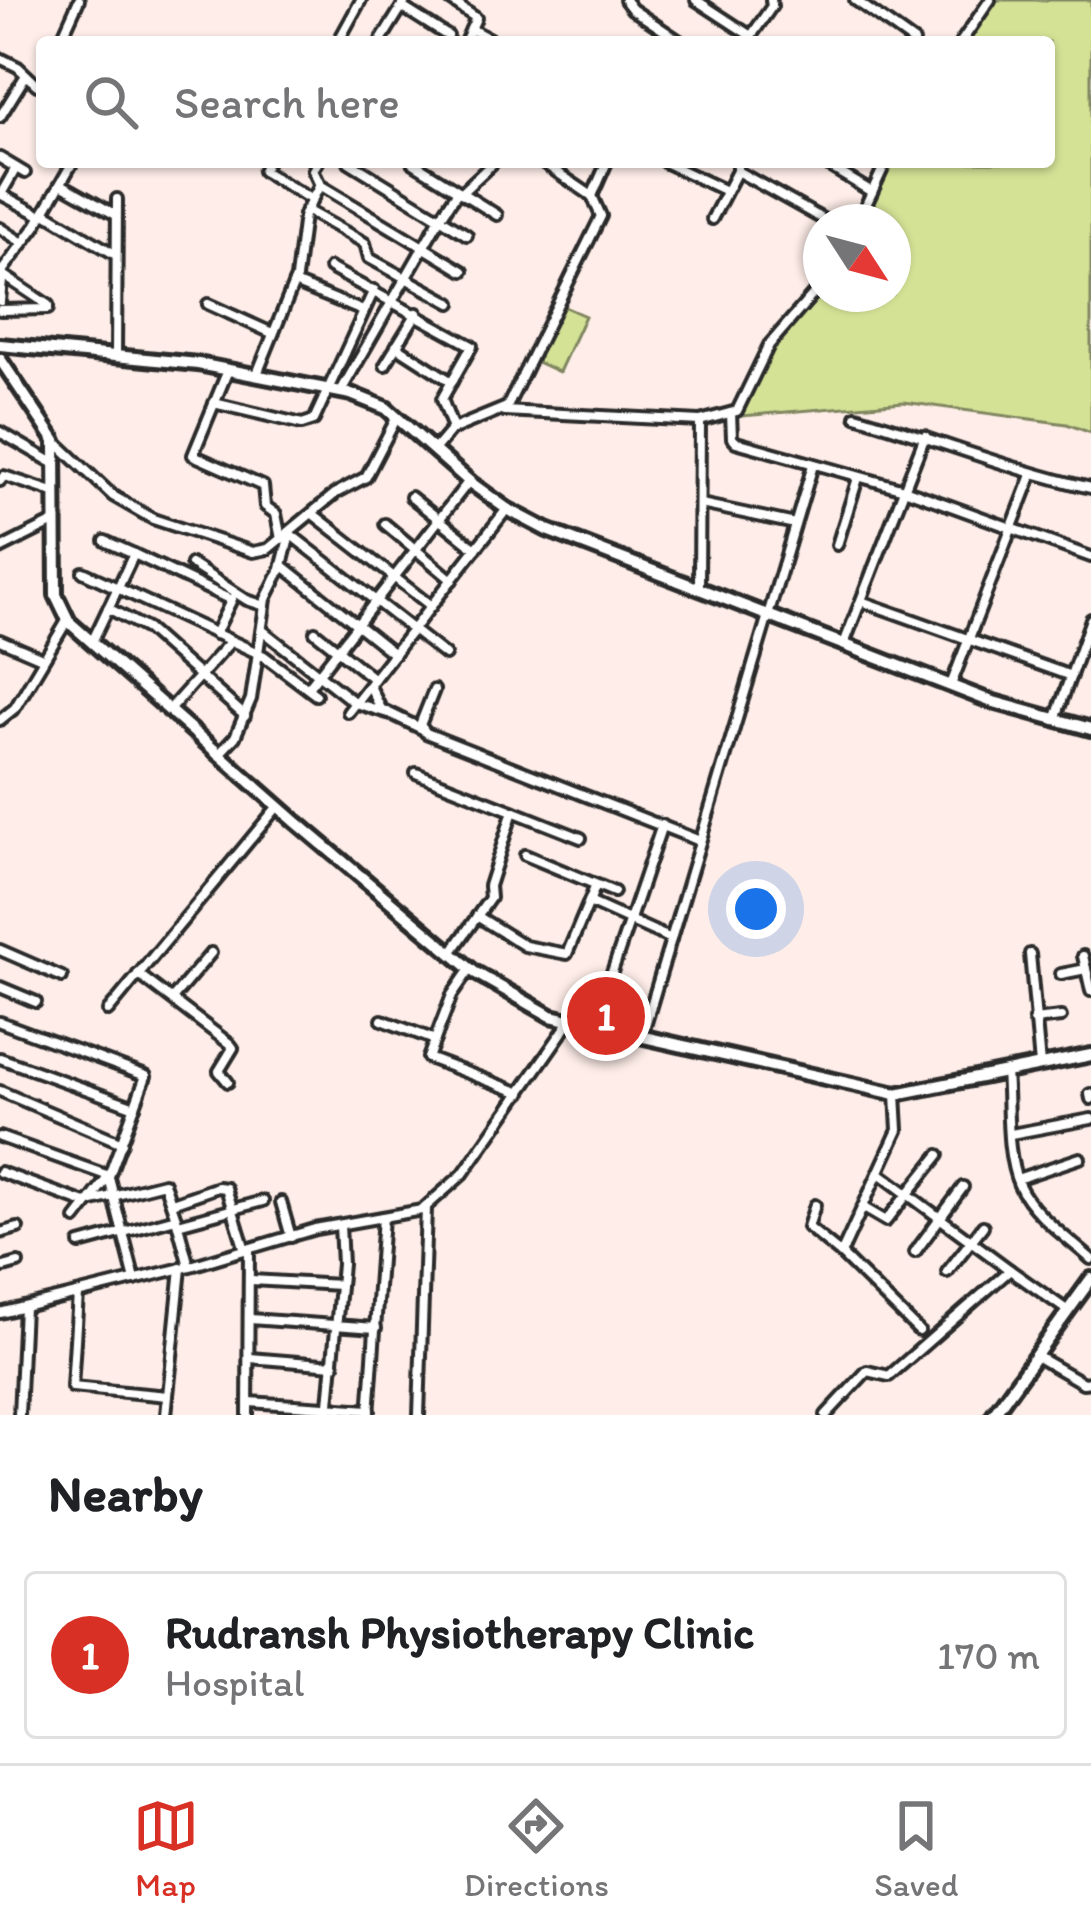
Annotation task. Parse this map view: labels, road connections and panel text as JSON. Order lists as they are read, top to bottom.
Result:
{
  "north": "bottom right",
  "page": {
    "search": "Search here",
    "pins": "1",
    "heading": "Nearby",
    "list": [
      {
        "mark": "1",
        "name": "Rudransh Physiotherapy Clinic",
        "note": "Hospital",
        "value": "170 m"
      }
    ],
    "nav": ["Map", "Directions", "Saved"]
  }
}
